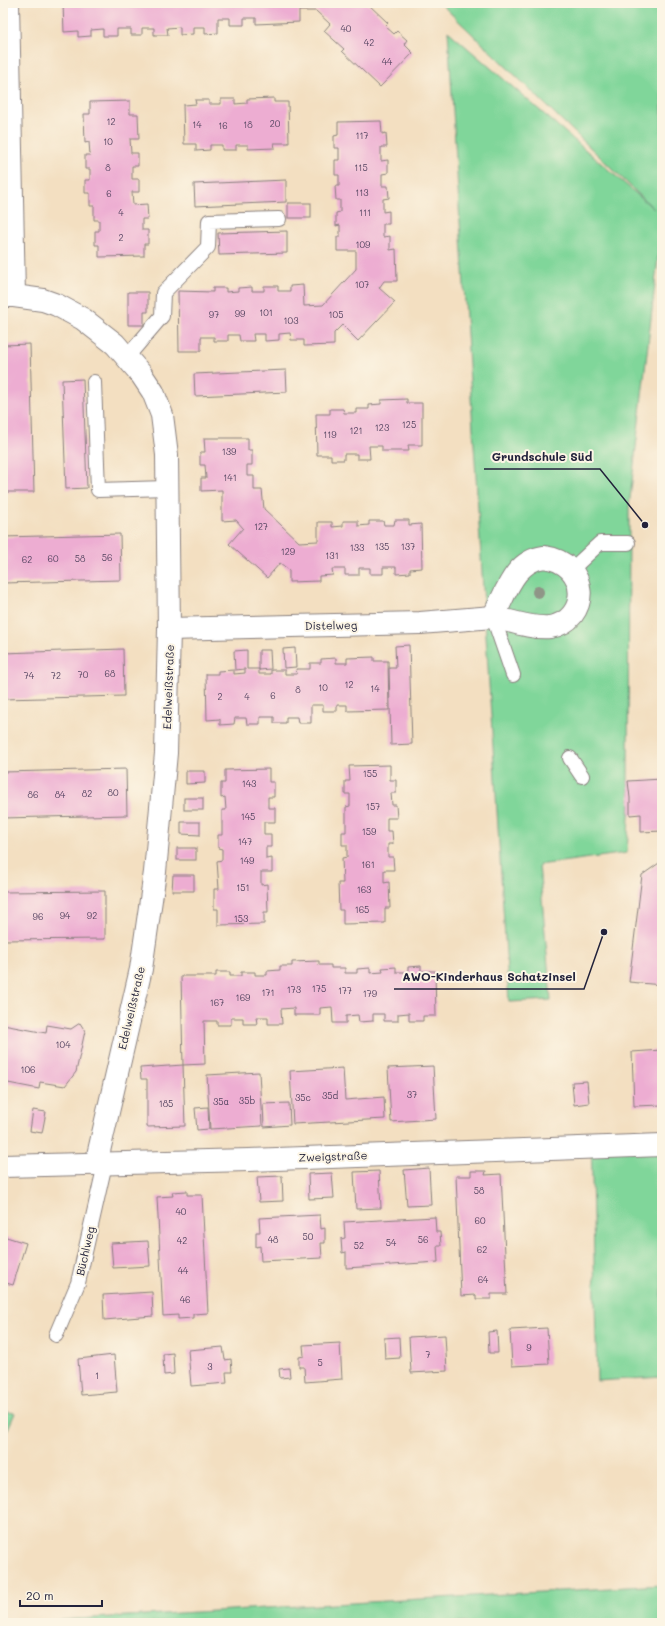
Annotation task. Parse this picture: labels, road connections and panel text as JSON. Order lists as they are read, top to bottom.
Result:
{
  "streets": {
    "street": ["Distelweg", "Edelweißstraße", "Zweigstraße"],
    "lane": ["Büchlweg"]
  },
  "crossings": [
    ["Distelweg", "Edelweißstraße"],
    ["Edelweißstraße", "Zweigstraße"],
    ["Edelweißstraße", "Büchlweg"],
    ["Zweigstraße", "Büchlweg"]
  ],
  "places": ["Grundschule Süd", "AWO-Kinderhaus Schatzinsel"],
  "house_numbers": [
    "40",
    "42",
    "44",
    "12",
    "20",
    "14",
    "18",
    "16",
    "117",
    "10",
    "8",
    "115",
    "113",
    "6",
    "4",
    "111",
    "2",
    "109",
    "107",
    "101",
    "99",
    "97",
    "105",
    "103",
    "125",
    "123",
    "121",
    "119",
    "139",
    "141",
    "127",
    "135",
    "137",
    "133",
    "129",
    "131",
    "56",
    "60",
    "58",
    "62",
    "68",
    "70",
    "74",
    "72",
    "12",
    "10",
    "14",
    "8",
    "6",
    "2",
    "4",
    "155",
    "143",
    "80",
    "82",
    "86",
    "84",
    "157",
    "145",
    "159",
    "147",
    "149",
    "161",
    "151",
    "163",
    "165",
    "94",
    "92",
    "96",
    "153",
    "175",
    "173",
    "177",
    "171",
    "179",
    "169",
    "167",
    "104",
    "106",
    "37",
    "35d",
    "35c",
    "35b",
    "35a",
    "185",
    "58",
    "40",
    "60",
    "50",
    "48",
    "56",
    "42",
    "54",
    "52",
    "62",
    "44",
    "64",
    "46",
    "9",
    "7",
    "5",
    "3",
    "1"
  ],
  "scale_bar": "20 m"
}
